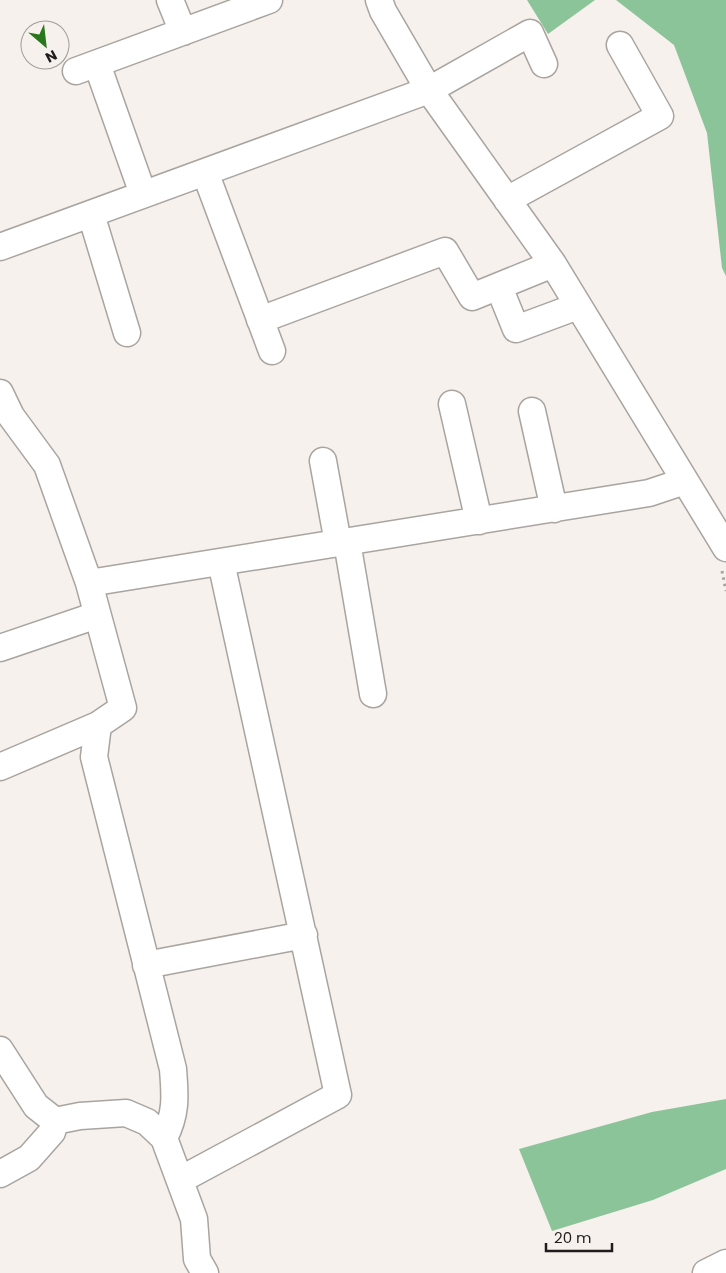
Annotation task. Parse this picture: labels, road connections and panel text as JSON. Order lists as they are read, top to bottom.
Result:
{
  "scale_bar": "20 m",
  "north": "bottom right"
}
